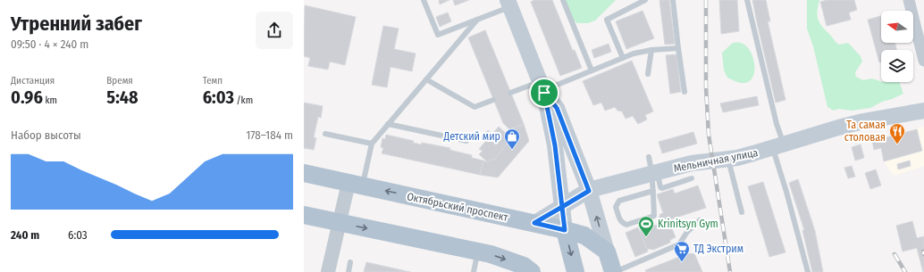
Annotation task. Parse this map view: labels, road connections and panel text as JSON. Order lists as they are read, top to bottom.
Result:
{
  "streets": {
    "main road": ["Мельничная улица", "Октябрьский проспект"]
  },
  "crossings": [
    ["Мельничная улица", "Октябрьский проспект"]
  ],
  "places": {
    "restaurant": ["Та самая столовая"],
    "shop": ["Детский мир"],
    "sports": ["Krinitsyn Gym"],
    "supermarket": ["ТД Экстрим"]
  },
  "north": "left",
  "page": {
    "heading": ["Утренний забег", "09:50 · 4 × 240 m"],
    "stats": [
      ["Дистанция", "0.96 km"],
      ["Время", "5:48"],
      ["Темп", "6:03 /km"]
    ],
    "chart": ["Набор высоты", "178–184 m"],
    "list": [
      {
        "name": "240 m",
        "note": "6:03"
      }
    ]
  }
}
